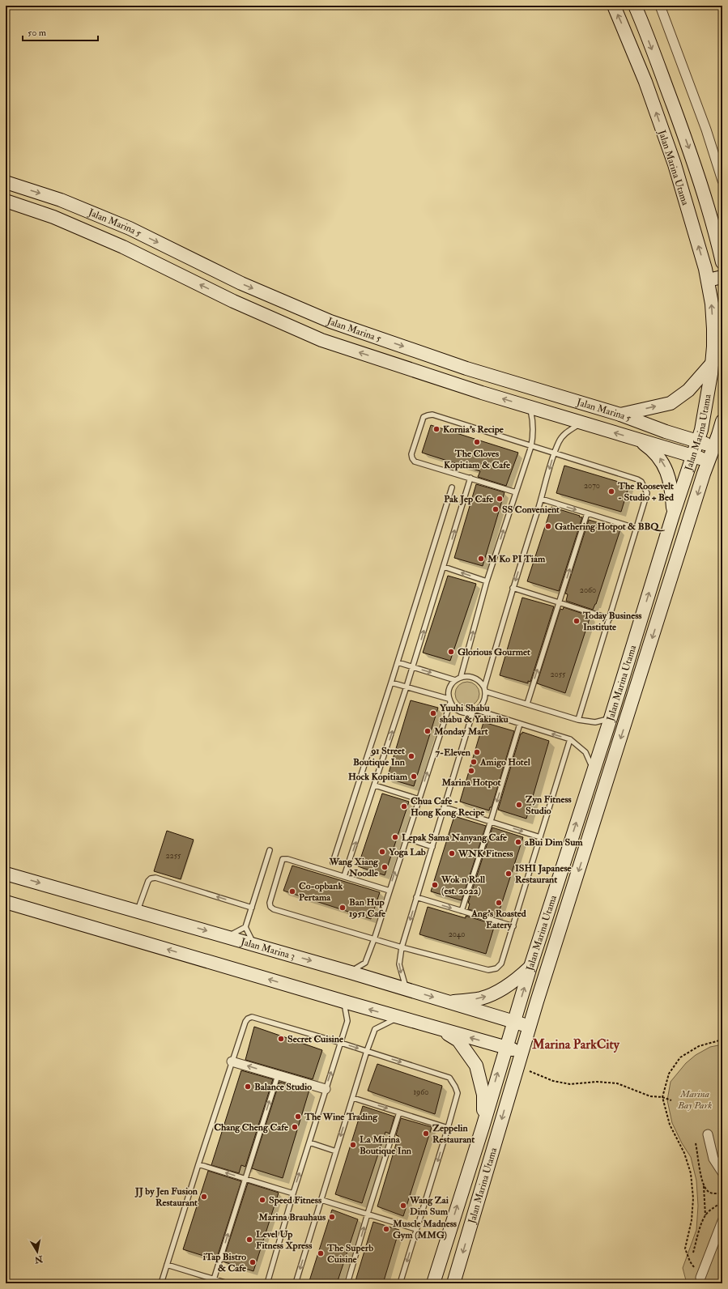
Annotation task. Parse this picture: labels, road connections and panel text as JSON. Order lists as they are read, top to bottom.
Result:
{
  "streets": {
    "main road": ["Jalan Marina Utama", "Jalan Marina 5", "Jalan Marina 3"]
  },
  "crossings": [
    ["Jalan Marina Utama", "Jalan Marina 5"],
    ["Jalan Marina Utama", "Jalan Marina 3"]
  ],
  "districts": ["Marina ParkCity"],
  "parks": ["Marina Bay Park"],
  "places": [
    "Kornia's Recipe",
    "The Cloves Kopitiam & Cafe",
    "The Roosevelt - Studio + Bed",
    "Pak Jep Cafe",
    "SS Convenient",
    "Gathering Hotpot & BBQ",
    "M Ko PI Tiam",
    "Today Business Institute",
    "Glorious Gourmet",
    "Yuuhi Shabu shabu & Yakiniku",
    "Monday Mart",
    "7-Eleven",
    "91 Street Boutique Inn",
    "Amigo Hotel",
    "Marina Hotpot",
    "Hock Kopitiam",
    "Zyn Fitness Studio",
    "Chua Cafe - Hong Kong Recipe",
    "Lepak Sama Nanyang Cafe",
    "aBui Dim Sum",
    "Yoga Lab",
    "WNK Fitness",
    "Wang Xiang Noodle",
    "ISHI Japanese Restaurant",
    "Wok n Roll (est. 2022)",
    "Co-opbank Pertama",
    "Ang’s Roasted Eatery",
    "Ban Hup 1951 Cafe",
    "Secret Cuisine",
    "Balance Studio",
    "The Wine Trading",
    "Chang Cheng Cafe",
    "Zeppelin Restaurant",
    "La Mirina Boutique Inn",
    "JJ by Jen Fusion Restaurant",
    "Speed Fitness",
    "Wang Zai Dim Sum",
    "Marina Brauhaus",
    "Muscle Madness Gym (MMG)",
    "Level Up Fitness Xpress",
    "The Superb Cuisine",
    "iTap Bistro & Cafe"
  ],
  "house_numbers": [
    "2070",
    "2060",
    "2055",
    "2255",
    "2040",
    "1960"
  ],
  "scale_bar": "50 m",
  "north": "bottom"
}
